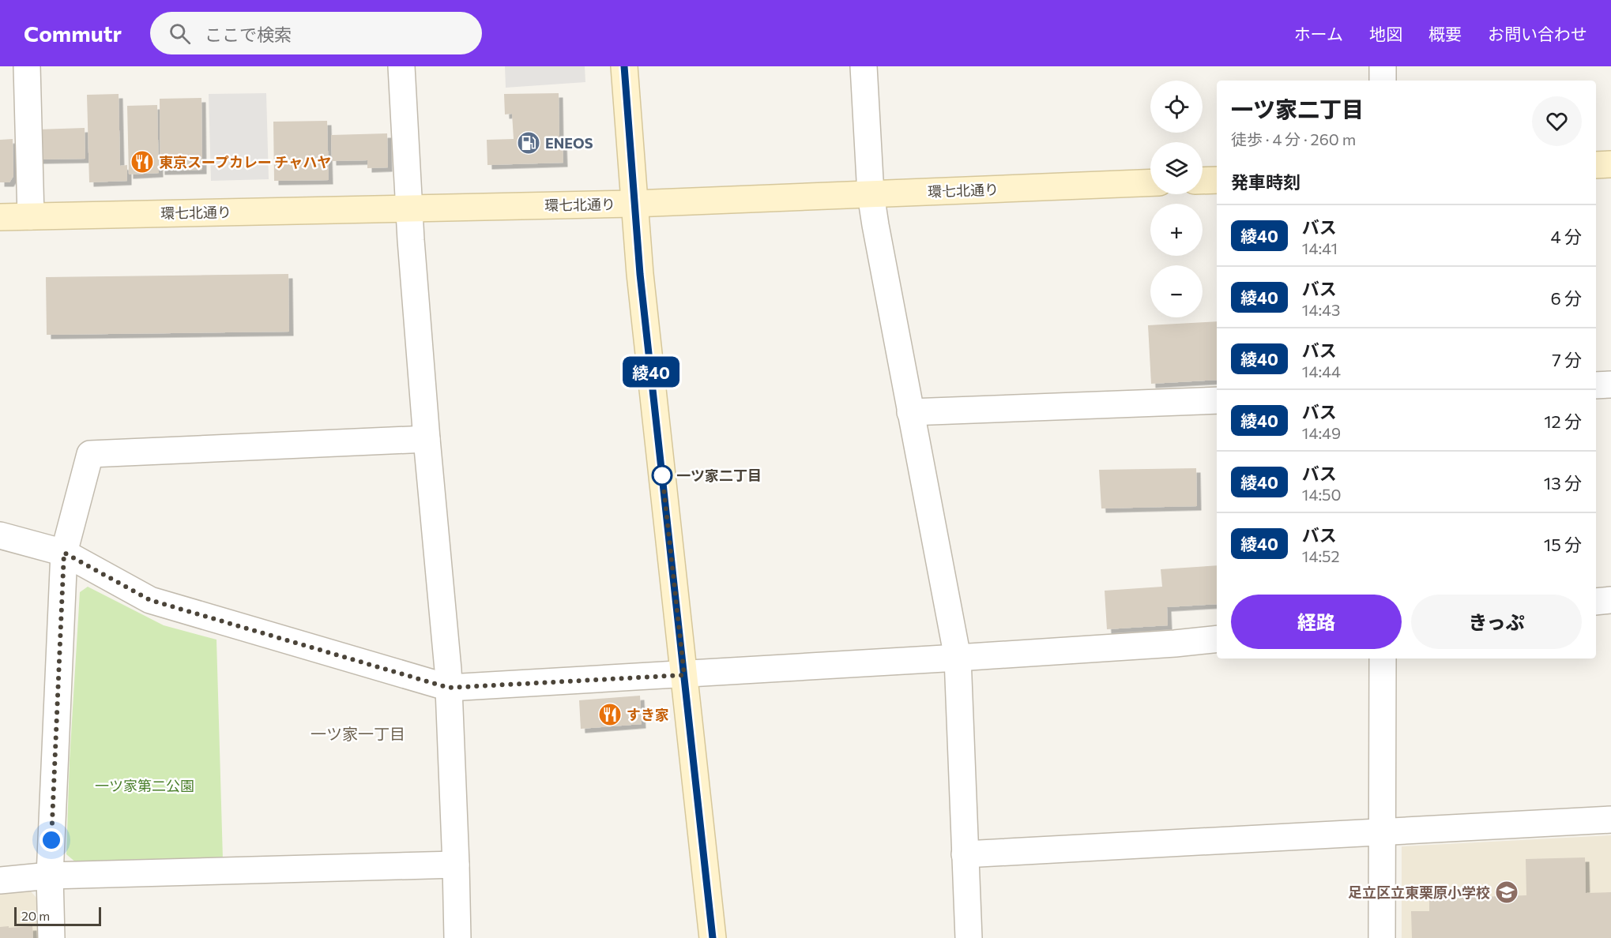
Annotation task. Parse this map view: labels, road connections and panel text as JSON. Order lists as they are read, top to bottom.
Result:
{
  "streets": {
    "street": ["環七北通り"]
  },
  "districts": ["一ツ家一丁目"],
  "parks": ["一ツ家第二公園"],
  "places": {
    "fuel station": ["ENEOS"],
    "restaurant": ["東京スープカレー チャハヤ", "すき家"],
    "other": ["一ツ家二丁目"],
    "school or university": ["足立区立東栗原小学校"]
  },
  "lines": ["bus line 綾40"],
  "scale_bar": "20 m",
  "page": {
    "header": "Commutr",
    "search": "ここで検索",
    "nav": [
      "ホーム",
      "地図",
      "概要",
      "お問い合わせ"
    ],
    "on_map": "綾40",
    "map_buttons": ["+", "−"],
    "heading": [
      ["一ツ家二丁目", "徒歩 · 4 分 · 260 m"],
      "発車時刻"
    ],
    "list": [
      {
        "mark": "綾40",
        "name": "バス",
        "note": "14:41",
        "value": "4 分"
      },
      {
        "mark": "綾40",
        "name": "バス",
        "note": "14:43",
        "value": "6 分"
      },
      {
        "mark": "綾40",
        "name": "バス",
        "note": "14:44",
        "value": "7 分"
      },
      {
        "mark": "綾40",
        "name": "バス",
        "note": "14:49",
        "value": "12 分"
      },
      {
        "mark": "綾40",
        "name": "バス",
        "note": "14:50",
        "value": "13 分"
      },
      {
        "mark": "綾40",
        "name": "バス",
        "note": "14:52",
        "value": "15 分"
      }
    ],
    "buttons": ["経路", "きっぷ"],
    "scale": "20 m"
  }
}
